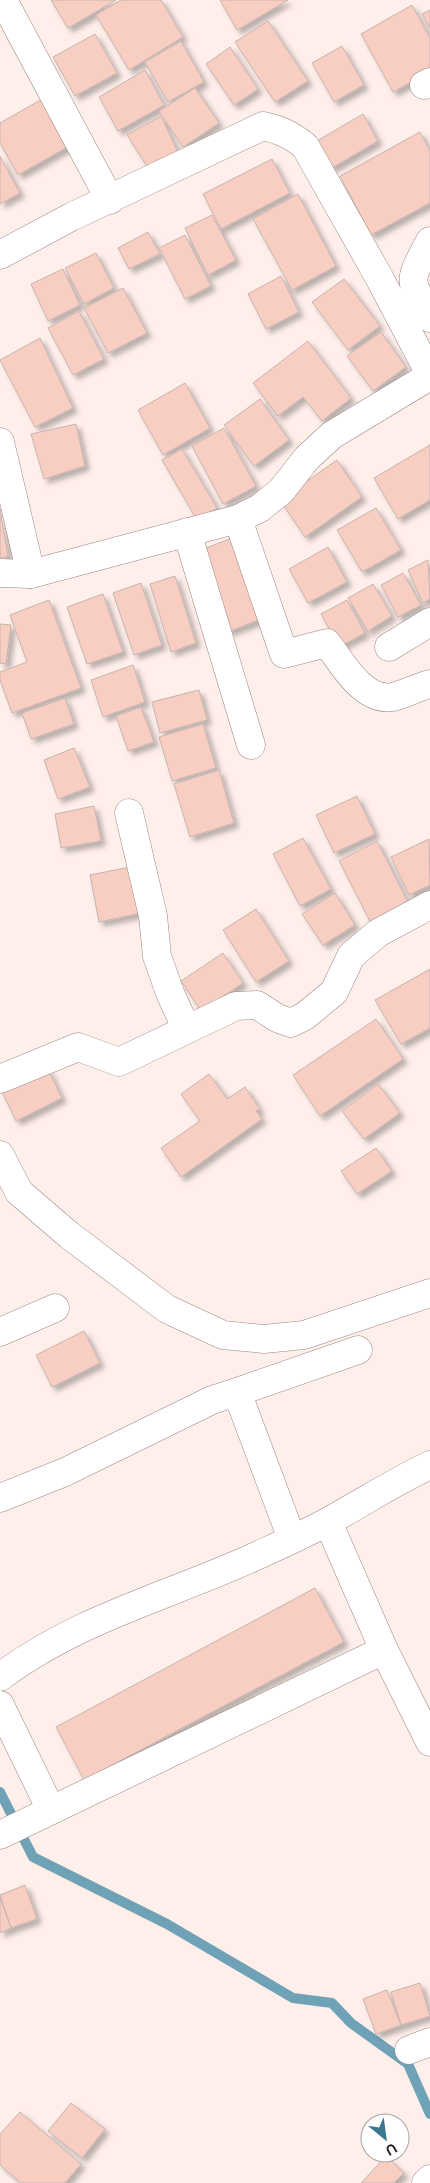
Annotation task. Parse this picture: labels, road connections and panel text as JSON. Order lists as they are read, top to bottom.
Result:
{
  "north": "bottom right"
}
